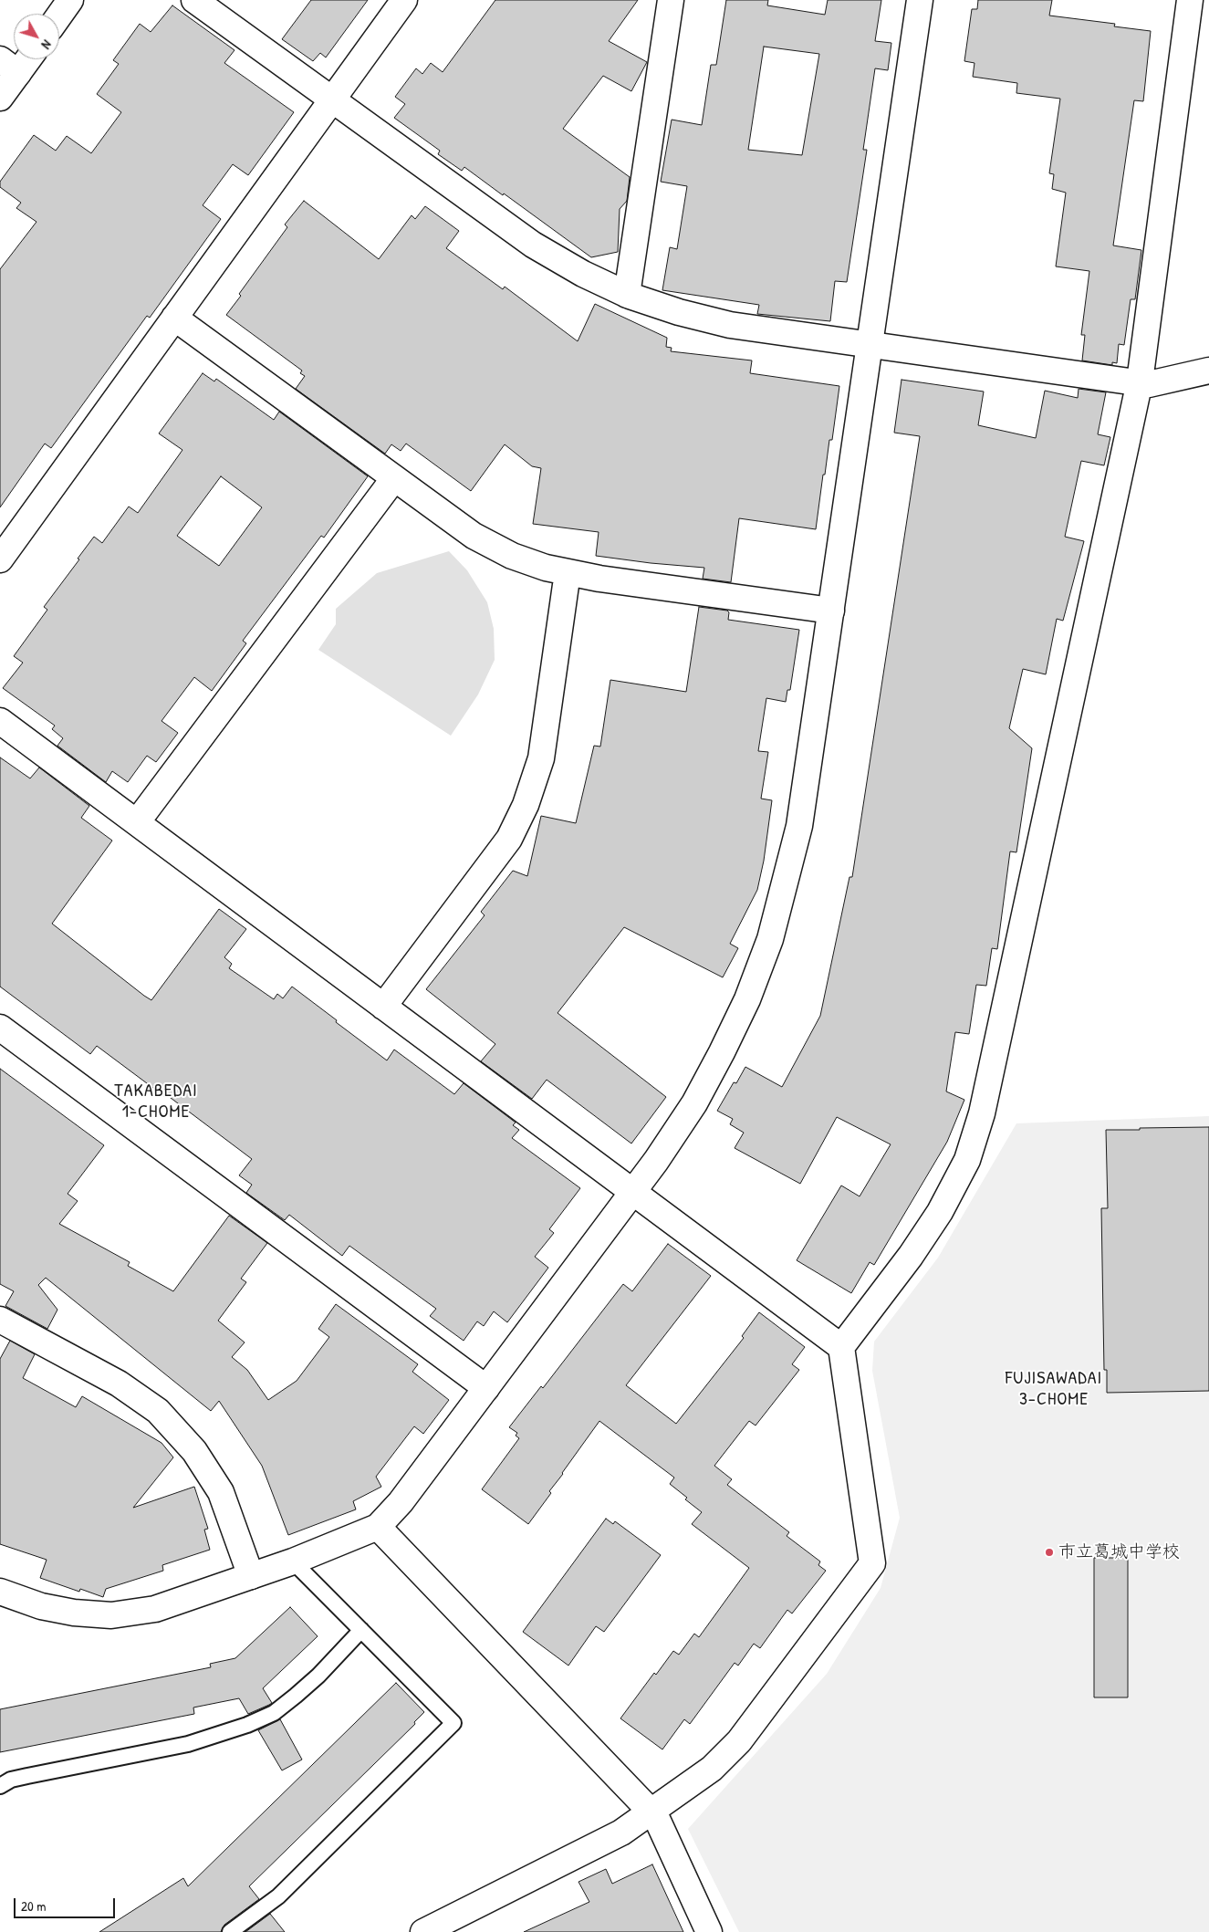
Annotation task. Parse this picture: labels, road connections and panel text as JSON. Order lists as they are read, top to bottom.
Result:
{
  "districts": ["TAKABEDAI 1-CHOME", "FUJISAWADAI 3-CHOME"],
  "places": ["市立葛城中学校"],
  "scale_bar": "20 m",
  "north": "bottom right"
}
